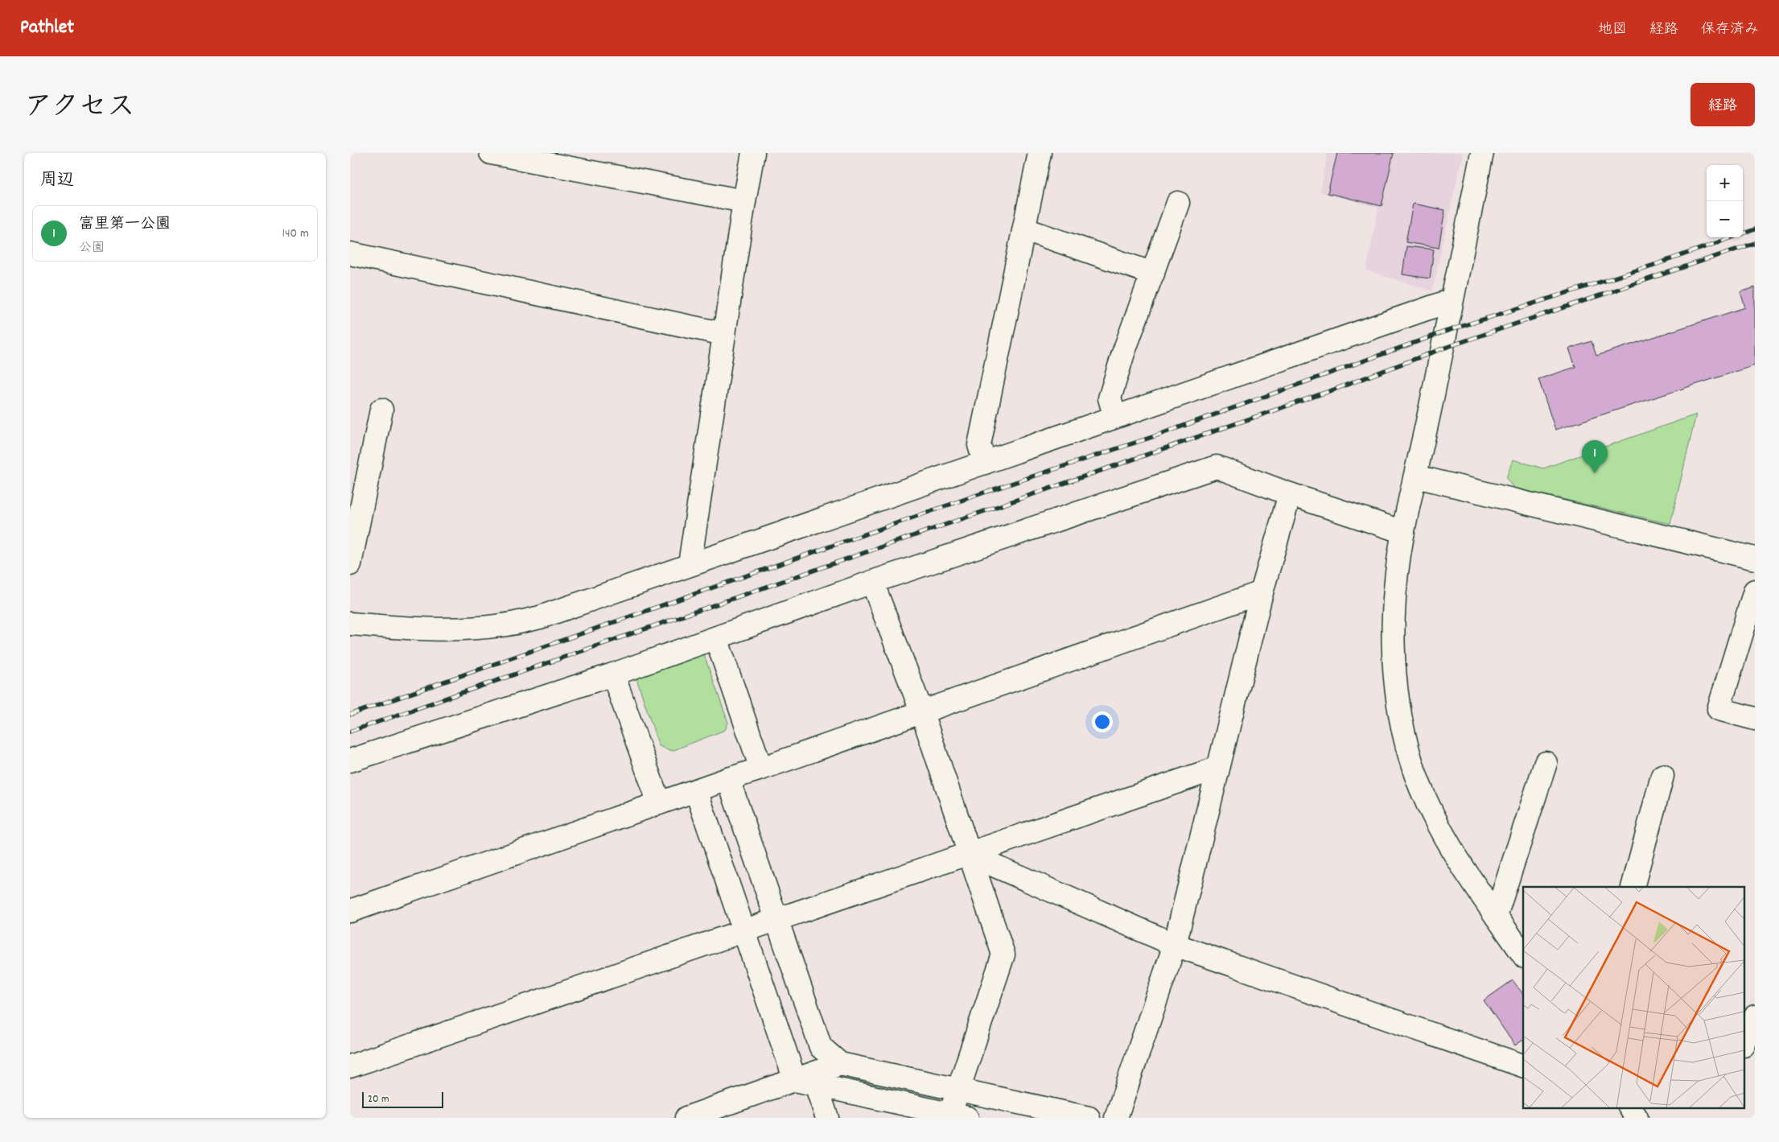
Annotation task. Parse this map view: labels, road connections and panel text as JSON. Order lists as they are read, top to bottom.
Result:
{
  "scale_bar": "20 m",
  "page": {
    "header": "Pathlet",
    "nav": ["地図", "経路", "保存済み"],
    "title": "アクセス",
    "buttons": "経路",
    "heading": "周辺",
    "map_buttons": ["+", "−"],
    "list": [
      {
        "mark": "1",
        "name": "富里第一公園",
        "note": "公園",
        "value": "140 m"
      }
    ],
    "pins": "1",
    "scale": "20 m"
  }
}
